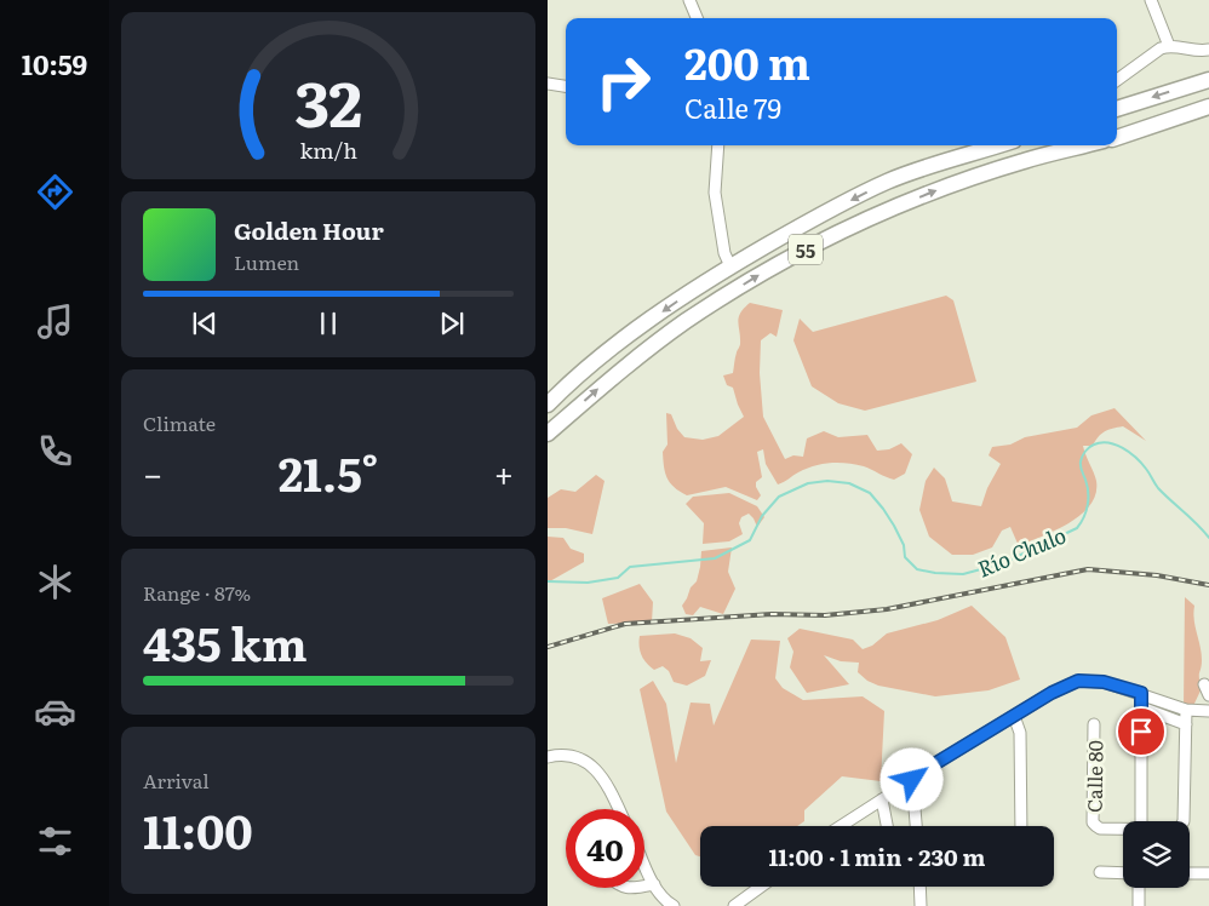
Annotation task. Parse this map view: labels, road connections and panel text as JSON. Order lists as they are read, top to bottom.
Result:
{
  "streets": {
    "highway": ["55"],
    "street": ["Calle 80"]
  },
  "water": ["Río Chulo"],
  "page": {
    "tabs": "10:59",
    "turn": ["200 m", "Calle 79"],
    "song": ["Golden Hour", "Lumen"],
    "tile": [
      "Climate",
      ["Range · 87%", "435 km"],
      ["Arrival", "11:00"]
    ],
    "heat": ["−", "21.5°", "+"],
    "limit": "40",
    "trip": "11:00 · 1 min · 230 m",
    "gauge": ["32", "km/h"]
  }
}
